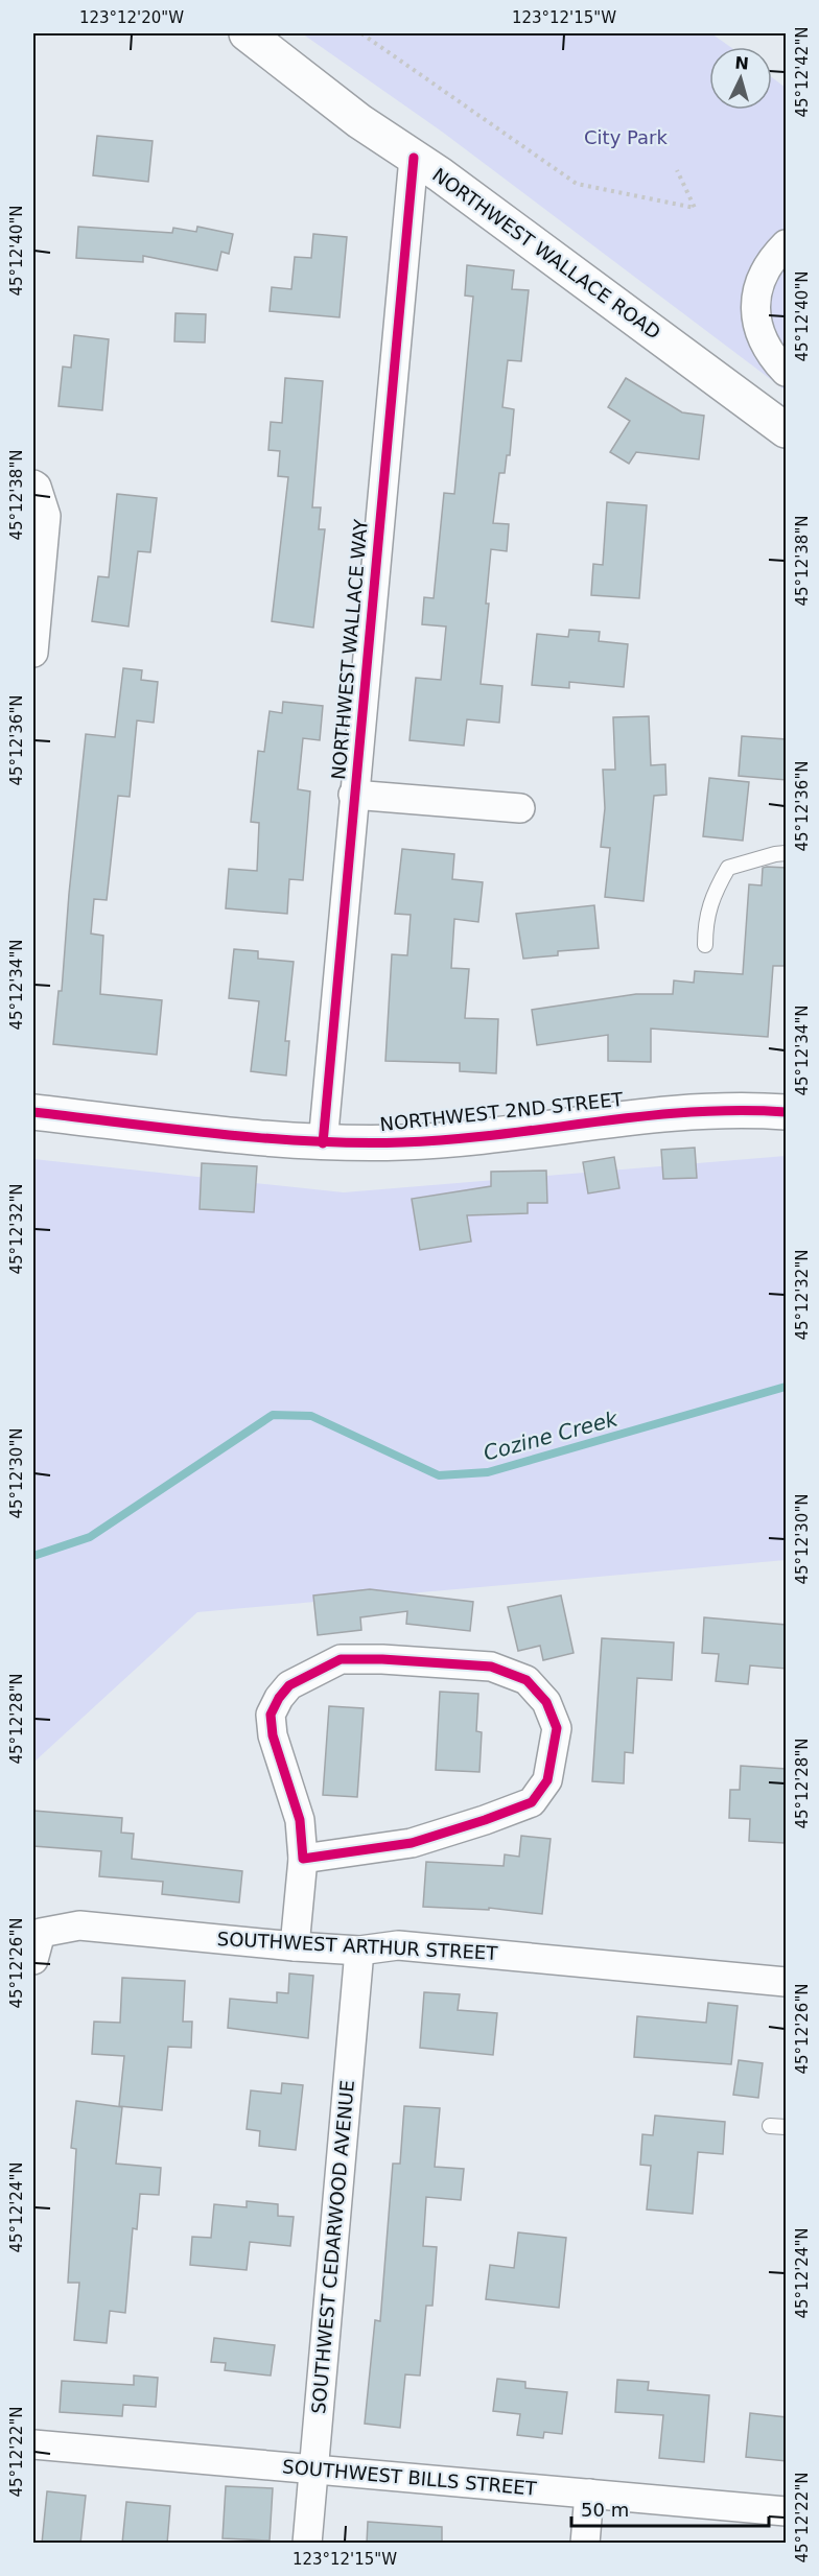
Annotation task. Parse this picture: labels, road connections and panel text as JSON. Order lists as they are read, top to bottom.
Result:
{
  "streets": {
    "main road": ["NORTHWEST WALLACE ROAD", "NORTHWEST 2ND STREET"],
    "street": [
      "NORTHWEST WALLACE WAY",
      "SOUTHWEST ARTHUR STREET",
      "SOUTHWEST CEDARWOOD AVENUE",
      "SOUTHWEST BILLS STREET"
    ]
  },
  "crossings": [
    ["NORTHWEST WALLACE ROAD", "NORTHWEST WALLACE WAY"],
    ["NORTHWEST WALLACE WAY", "NORTHWEST 2ND STREET"],
    ["SOUTHWEST ARTHUR STREET", "SOUTHWEST CEDARWOOD AVENUE"],
    ["SOUTHWEST CEDARWOOD AVENUE", "SOUTHWEST BILLS STREET"]
  ],
  "water": ["Cozine Creek"],
  "parks": ["City Park"],
  "scale_bar": "50 m",
  "north": "top",
  "coordinates": [
    "123°12'20\"W",
    "123°12'15\"W",
    "45°12'42\"N",
    "45°12'40\"N",
    "45°12'38\"N",
    "45°12'36\"N",
    "45°12'34\"N",
    "45°12'32\"N",
    "45°12'30\"N",
    "45°12'28\"N",
    "45°12'26\"N",
    "45°12'24\"N",
    "45°12'22\"N"
  ]
}
